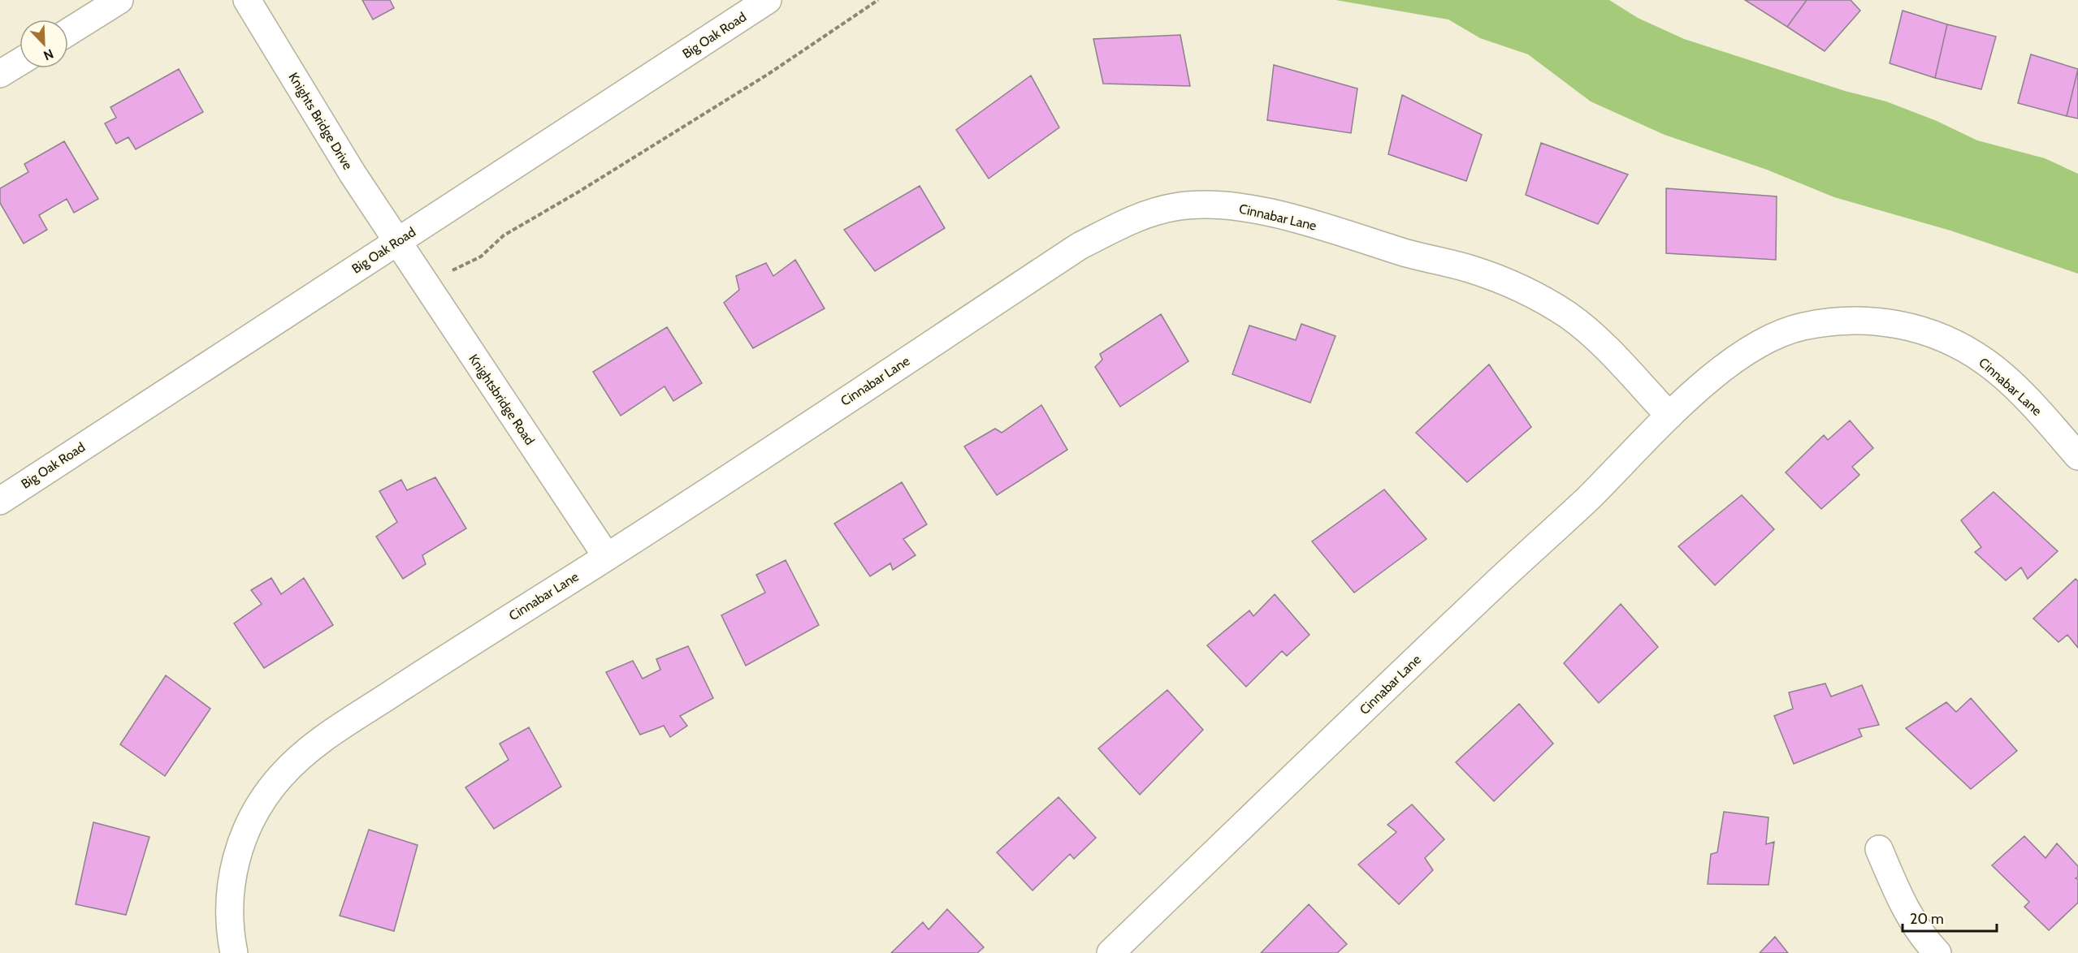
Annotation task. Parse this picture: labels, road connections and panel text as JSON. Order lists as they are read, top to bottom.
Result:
{
  "streets": {
    "street": [
      "Big Oak Road",
      "Knights Bridge Drive",
      "Cinnabar Lane",
      "Knightsbridge Road"
    ]
  },
  "crossings": [
    ["Big Oak Road", "Knights Bridge Drive"],
    ["Big Oak Road", "Knightsbridge Road"],
    ["Knights Bridge Drive", "Knightsbridge Road"],
    ["Cinnabar Lane", "Knightsbridge Road"]
  ],
  "scale_bar": "20 m",
  "north": "bottom right"
}
